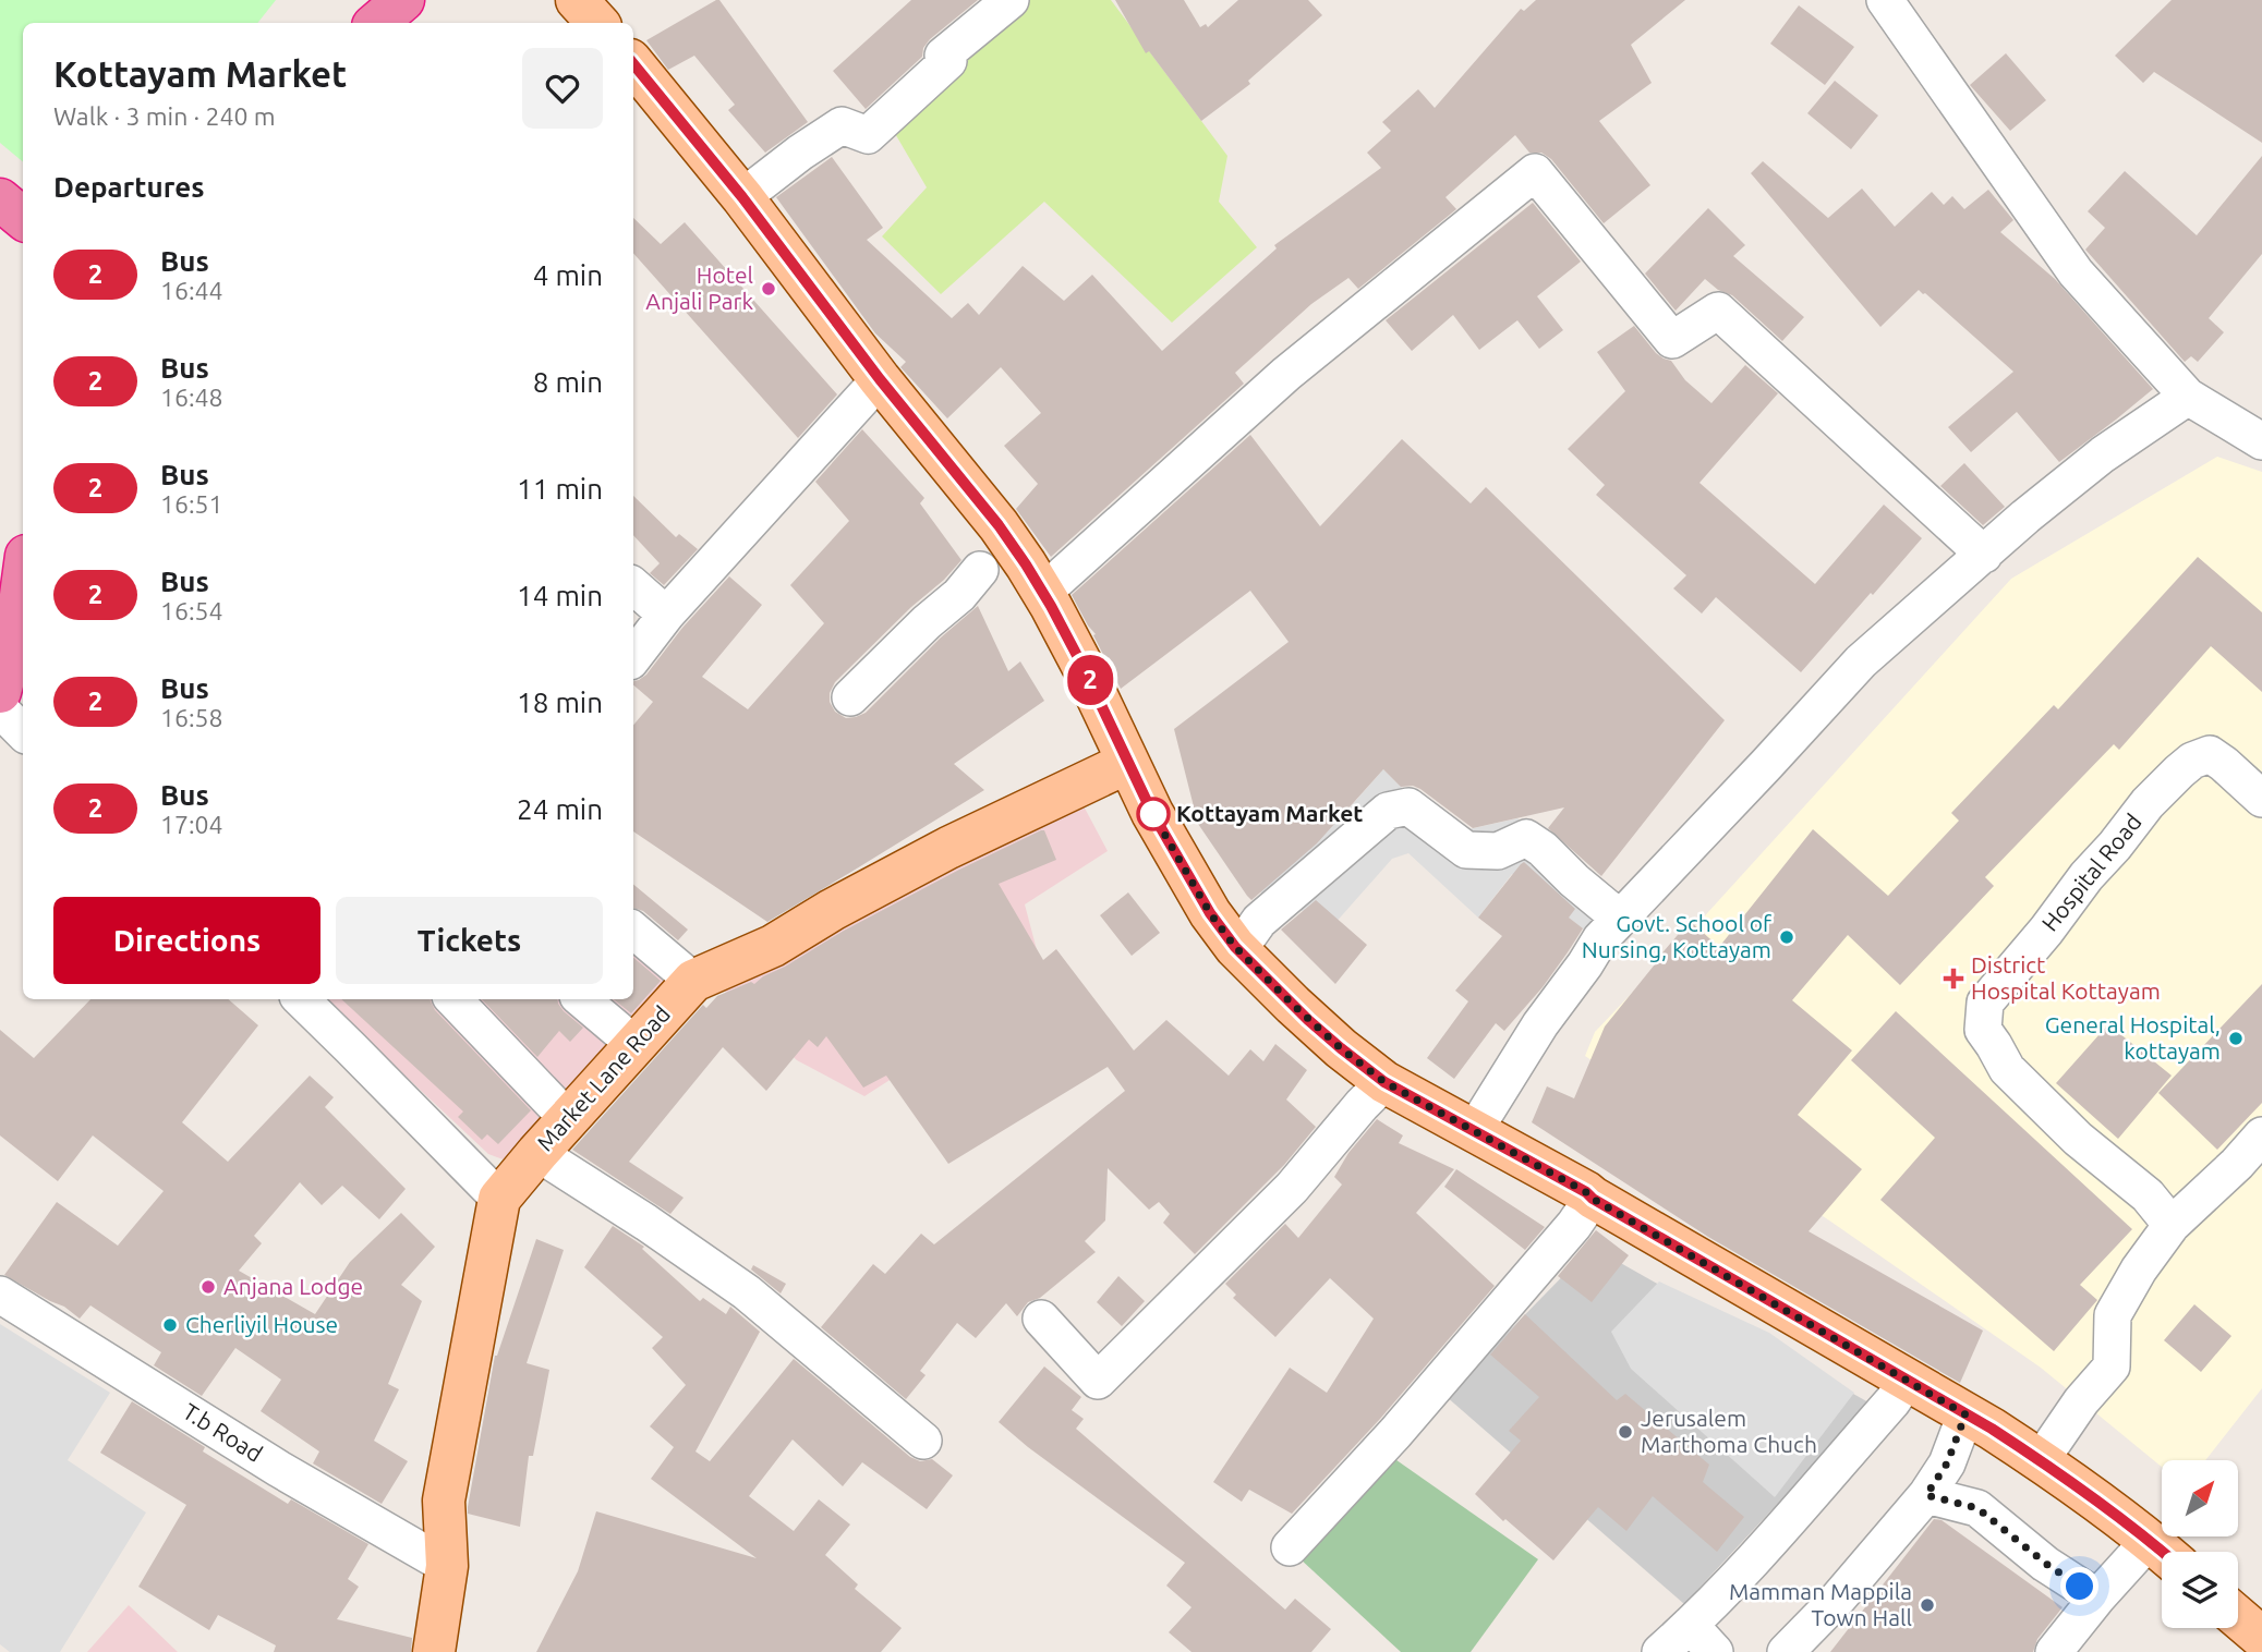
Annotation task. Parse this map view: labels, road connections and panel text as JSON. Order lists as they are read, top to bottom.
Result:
{
  "streets": {
    "main road": ["Market Lane Road"],
    "street": ["Hospital Road", "T.b Road"]
  },
  "crossings": [
    ["Market Lane Road", "T.b Road"]
  ],
  "places": {
    "other": [
      "Hotel Anjali Park",
      "Kottayam Market",
      "Govt. School of Nursing, Kottayam",
      "General Hospital, kottayam",
      "Anjana Lodge",
      "Cherliyil House",
      "Jerusalem Marthoma Chuch",
      "Mamman Mappila Town Hall"
    ],
    "health": ["District Hospital Kottayam"]
  },
  "lines": ["bus line 2"],
  "north": "top right",
  "page": {
    "on_map": "2",
    "heading": [
      ["Kottayam Market", "Walk · 3 min · 240 m"],
      "Departures"
    ],
    "list": [
      {
        "mark": "2",
        "name": "Bus",
        "note": "16:44",
        "value": "4 min"
      },
      {
        "mark": "2",
        "name": "Bus",
        "note": "16:48",
        "value": "8 min"
      },
      {
        "mark": "2",
        "name": "Bus",
        "note": "16:51",
        "value": "11 min"
      },
      {
        "mark": "2",
        "name": "Bus",
        "note": "16:54",
        "value": "14 min"
      },
      {
        "mark": "2",
        "name": "Bus",
        "note": "16:58",
        "value": "18 min"
      },
      {
        "mark": "2",
        "name": "Bus",
        "note": "17:04",
        "value": "24 min"
      }
    ],
    "buttons": ["Directions", "Tickets"]
  }
}
